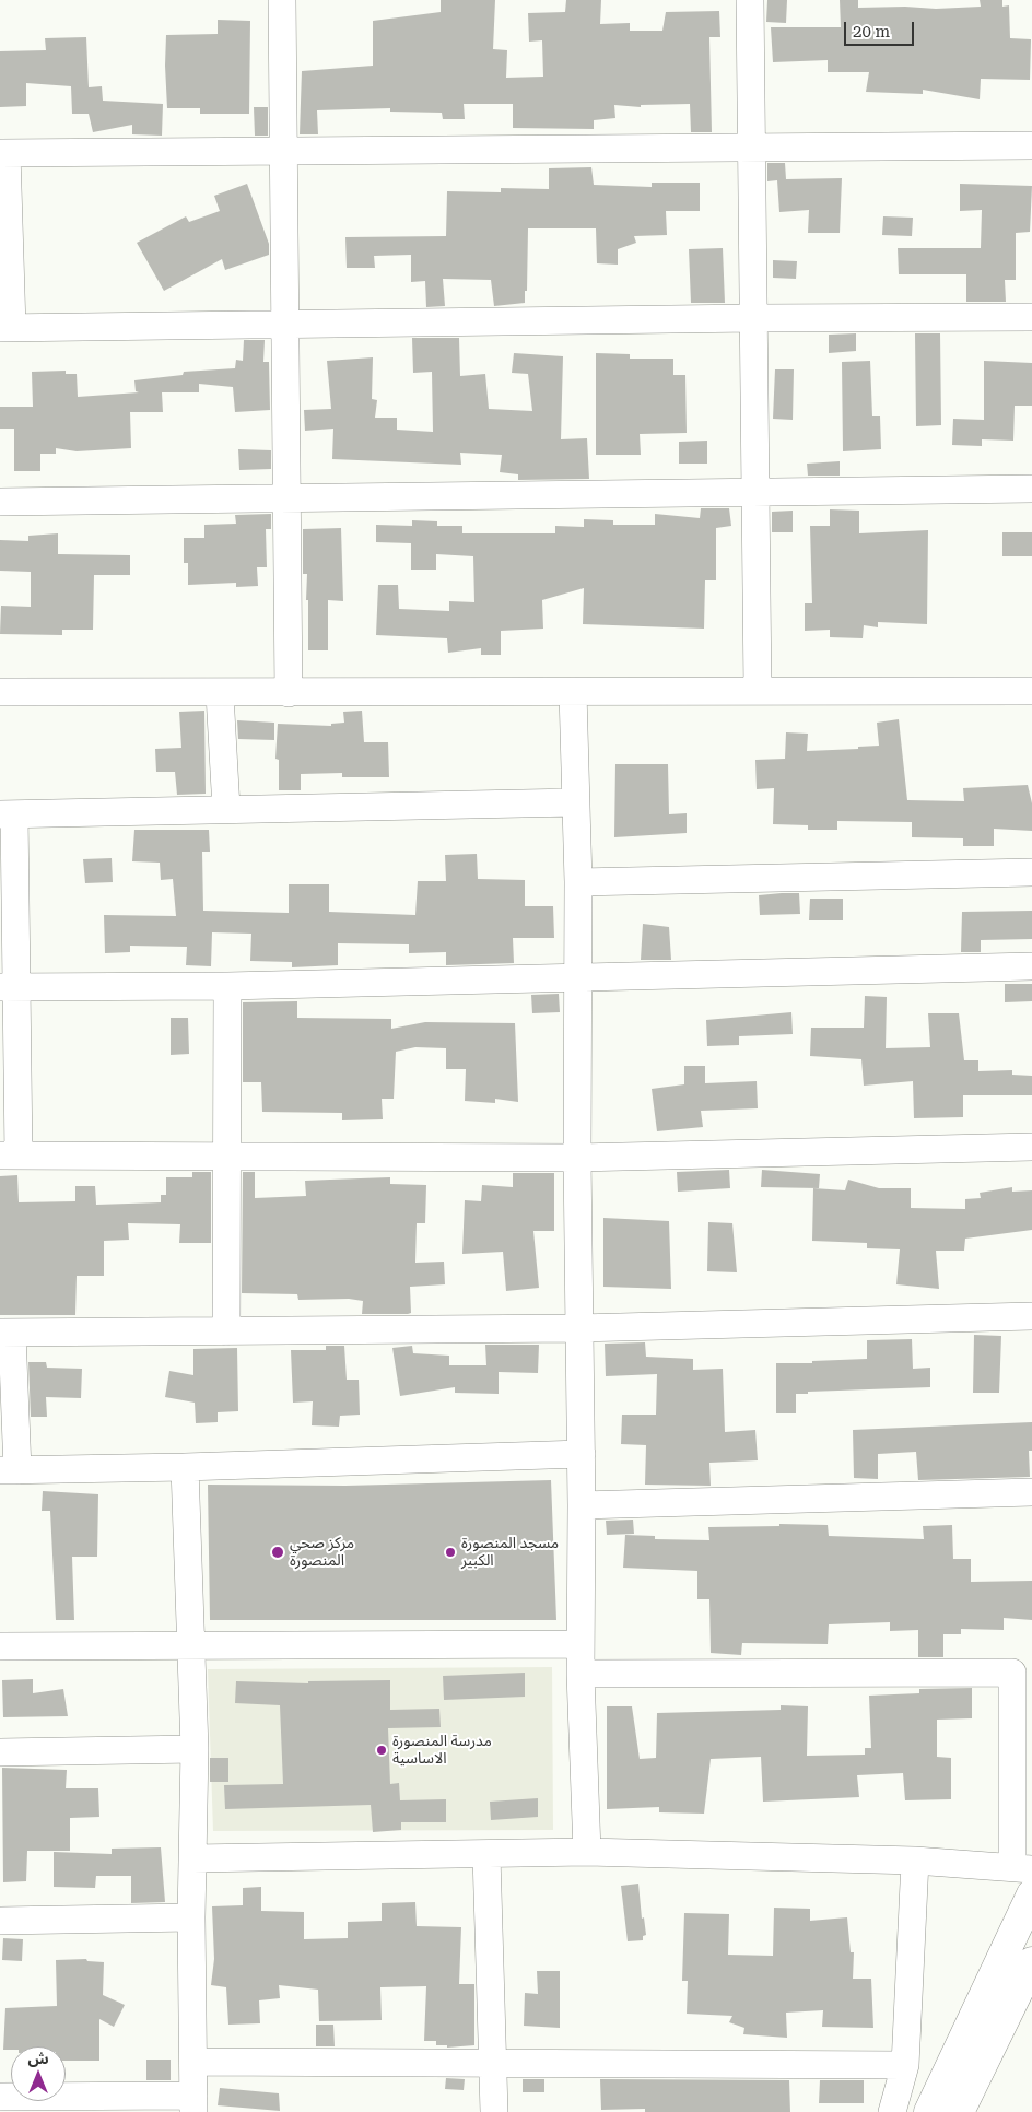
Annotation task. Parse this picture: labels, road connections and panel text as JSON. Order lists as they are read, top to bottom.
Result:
{
  "places": ["مركز صحي المنصورة", "مسجد المنصورة الكبير", "مدرسة المنصورة الاساسية"],
  "scale_bar": "20 m",
  "north": "top"
}
